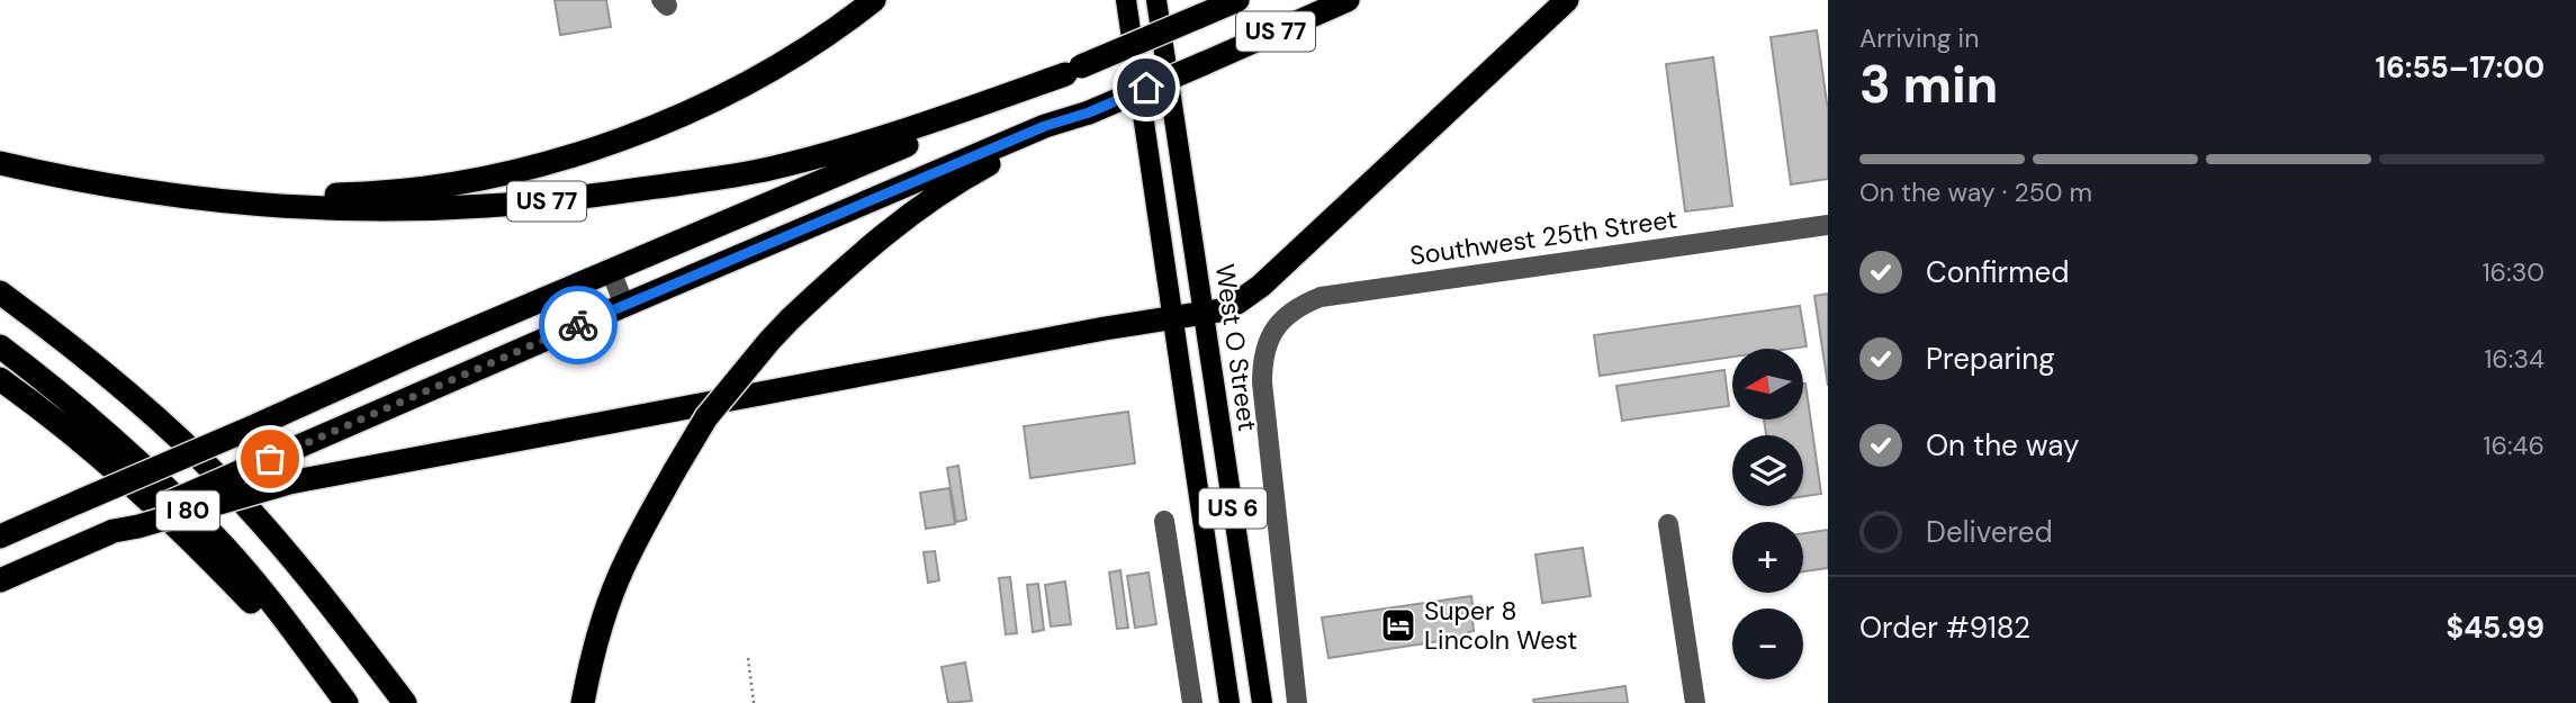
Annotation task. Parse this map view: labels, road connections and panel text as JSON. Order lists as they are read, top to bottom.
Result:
{
  "streets": {
    "highway": ["US 77", "I 80"],
    "main road": ["West O Street", "US 6"],
    "street": ["Southwest 25th Street"]
  },
  "places": {
    "hotel": ["Super 8 Lincoln West"]
  },
  "north": "left",
  "page": {
    "heading": ["3 min", "Arriving in", "16:55–17:00"],
    "panel": ["Order #9182", "$45.99"],
    "bar": "On the way · 250 m",
    "list": [
      ["Confirmed", "16:30"],
      ["Preparing", "16:34"],
      ["On the way", "16:46"],
      "Delivered"
    ],
    "map_buttons": ["+", "−"]
  }
}
